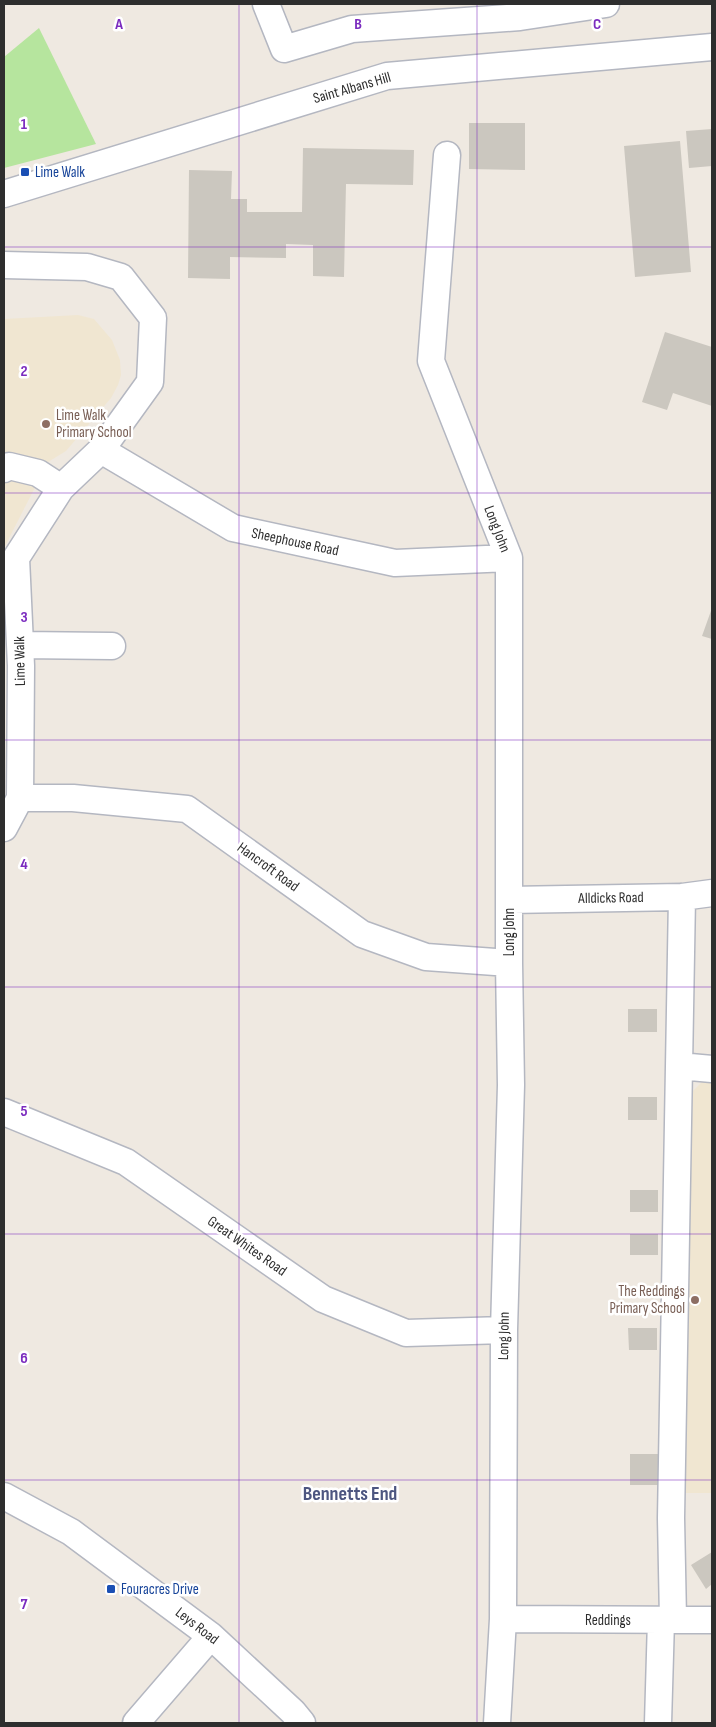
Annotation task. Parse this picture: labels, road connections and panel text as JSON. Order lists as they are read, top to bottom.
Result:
{
  "streets": {
    "street": [
      "Saint Albans Hill",
      "Long John",
      "Sheephouse Road",
      "Lime Walk",
      "Hancroft Road",
      "Alldicks Road",
      "Great Whites Road",
      "Reddings",
      "Leys Road"
    ]
  },
  "crossings": [
    ["Long John", "Sheephouse Road"],
    ["Long John", "Hancroft Road"],
    ["Long John", "Alldicks Road"],
    ["Long John", "Great Whites Road"],
    ["Long John", "Reddings"],
    ["Sheephouse Road", "Lime Walk"],
    ["Lime Walk", "Hancroft Road"]
  ],
  "districts": ["Bennetts End"],
  "places": {
    "transit": ["Lime Walk", "Fouracres Drive"],
    "other": ["Lime Walk Primary School", "The Reddings Primary School"]
  },
  "grid": {
    "columns": ["A", "B", "C"],
    "rows": [
      "1",
      "2",
      "3",
      "4",
      "5",
      "6",
      "7"
    ]
  }
}
